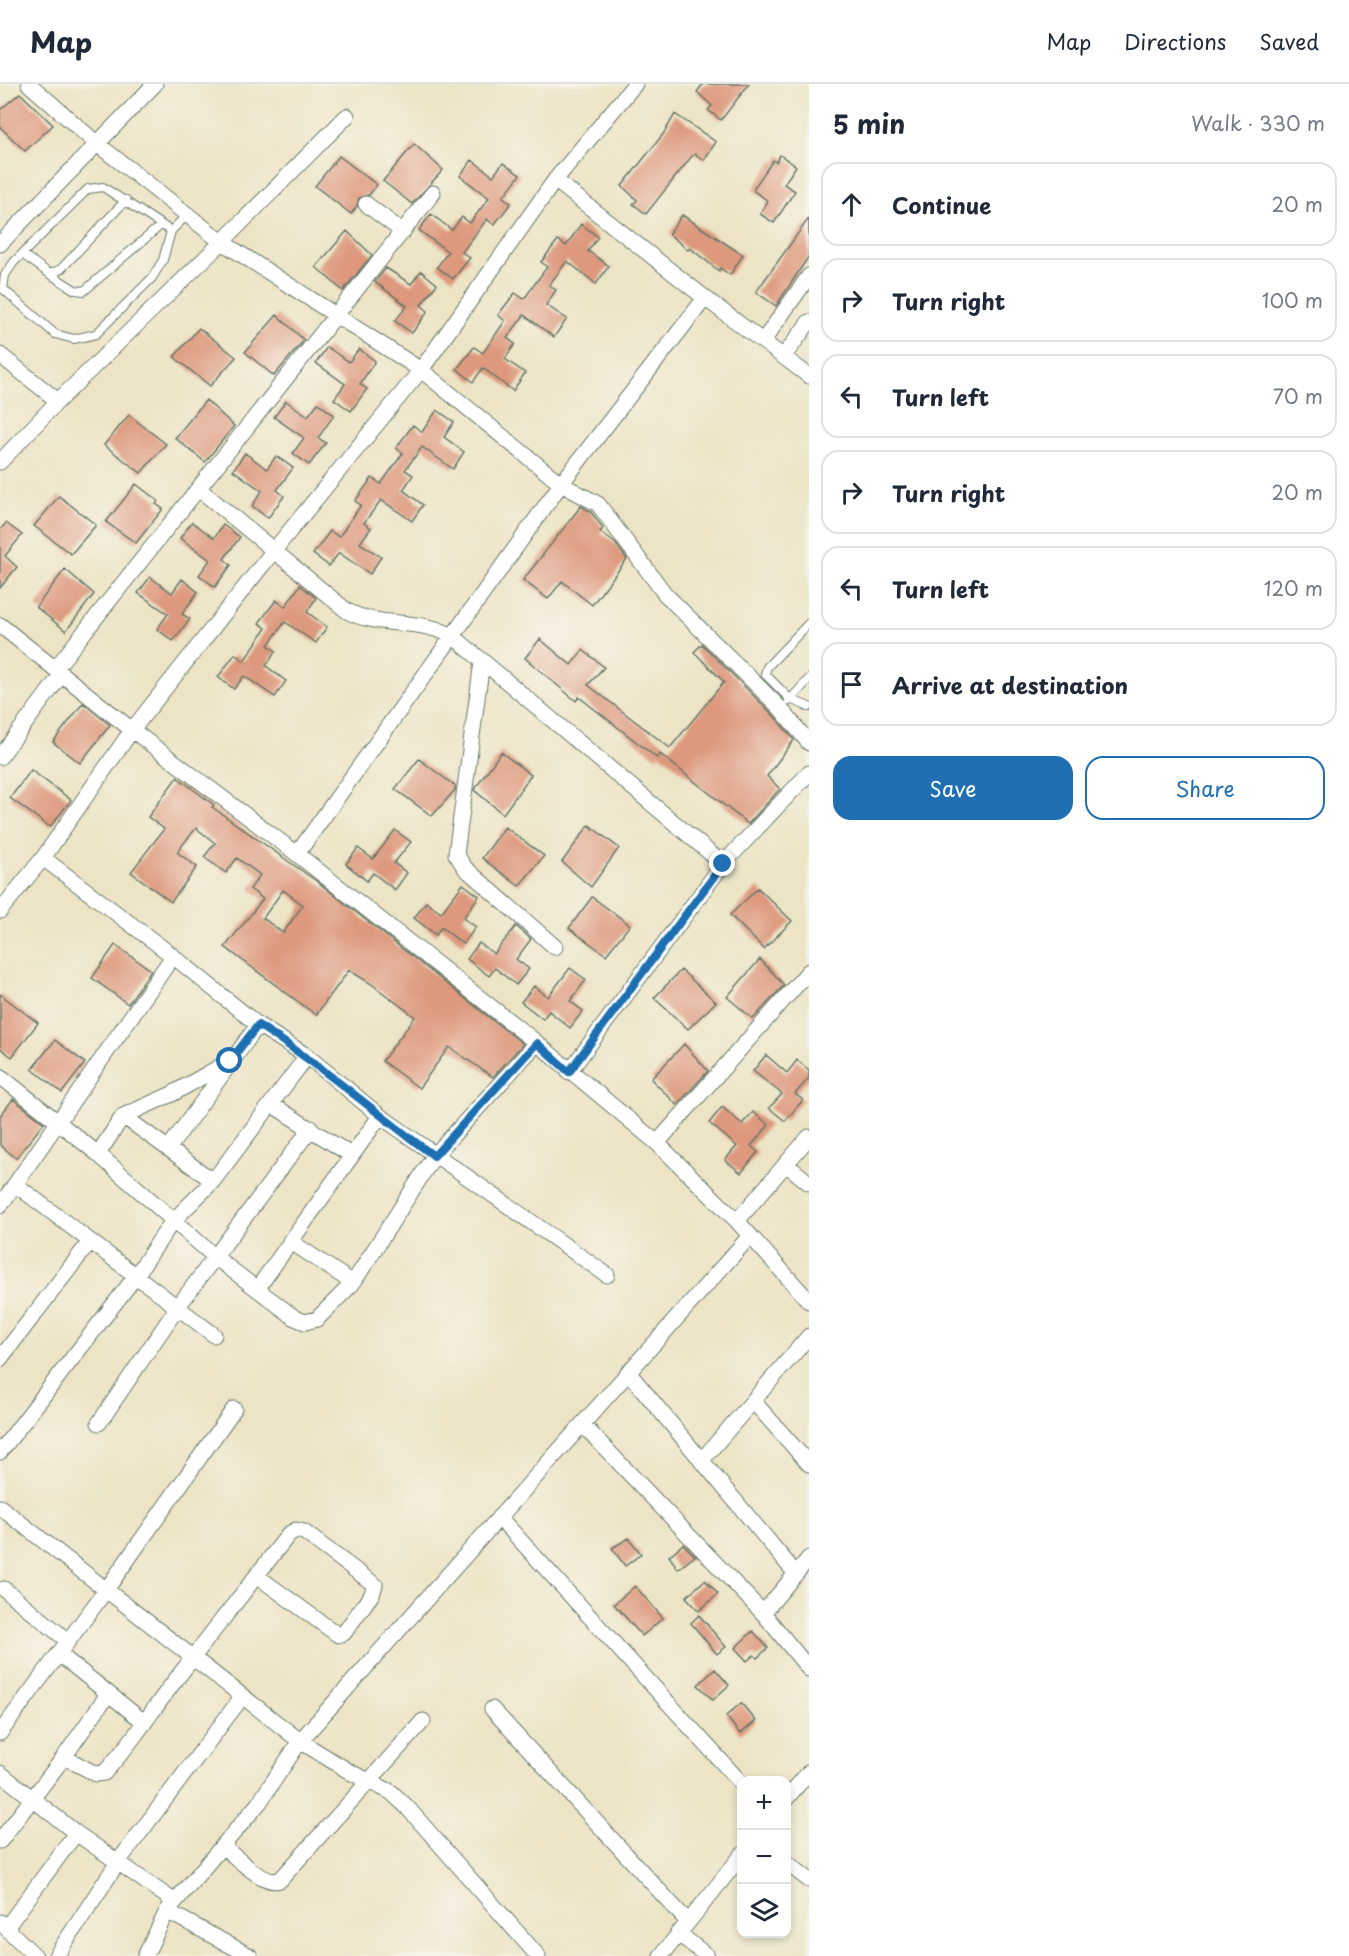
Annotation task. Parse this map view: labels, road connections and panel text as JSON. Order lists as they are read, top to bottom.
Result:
{
  "page": {
    "header": "Map",
    "nav": ["Map", "Directions", "Saved"],
    "heading": ["5 min", "Walk · 330 m"],
    "list": [
      ["Continue", "20 m"],
      ["Turn right", "100 m"],
      ["Turn left", "70 m"],
      ["Turn right", "20 m"],
      ["Turn left", "120 m"],
      "Arrive at destination"
    ],
    "buttons": ["Save", "Share"],
    "map_buttons": ["+", "−"]
  }
}
